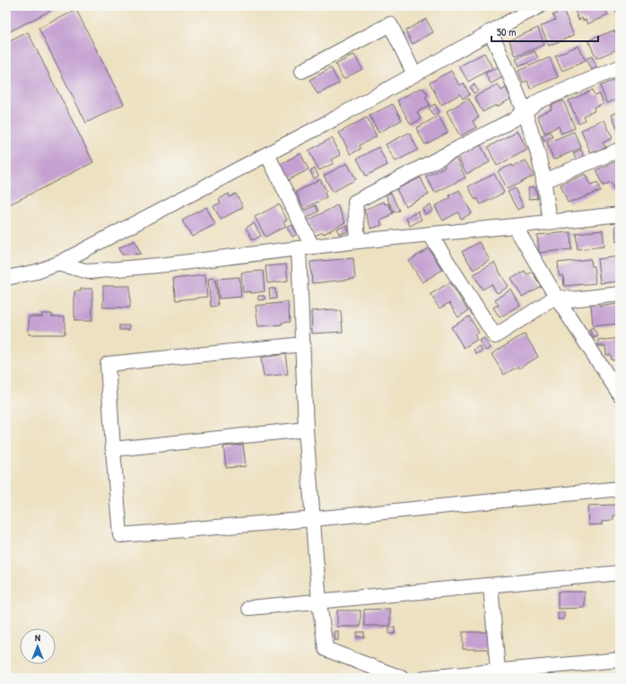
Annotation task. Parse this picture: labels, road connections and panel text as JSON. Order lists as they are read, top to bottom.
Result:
{
  "scale_bar": "50 m",
  "north": "top"
}
